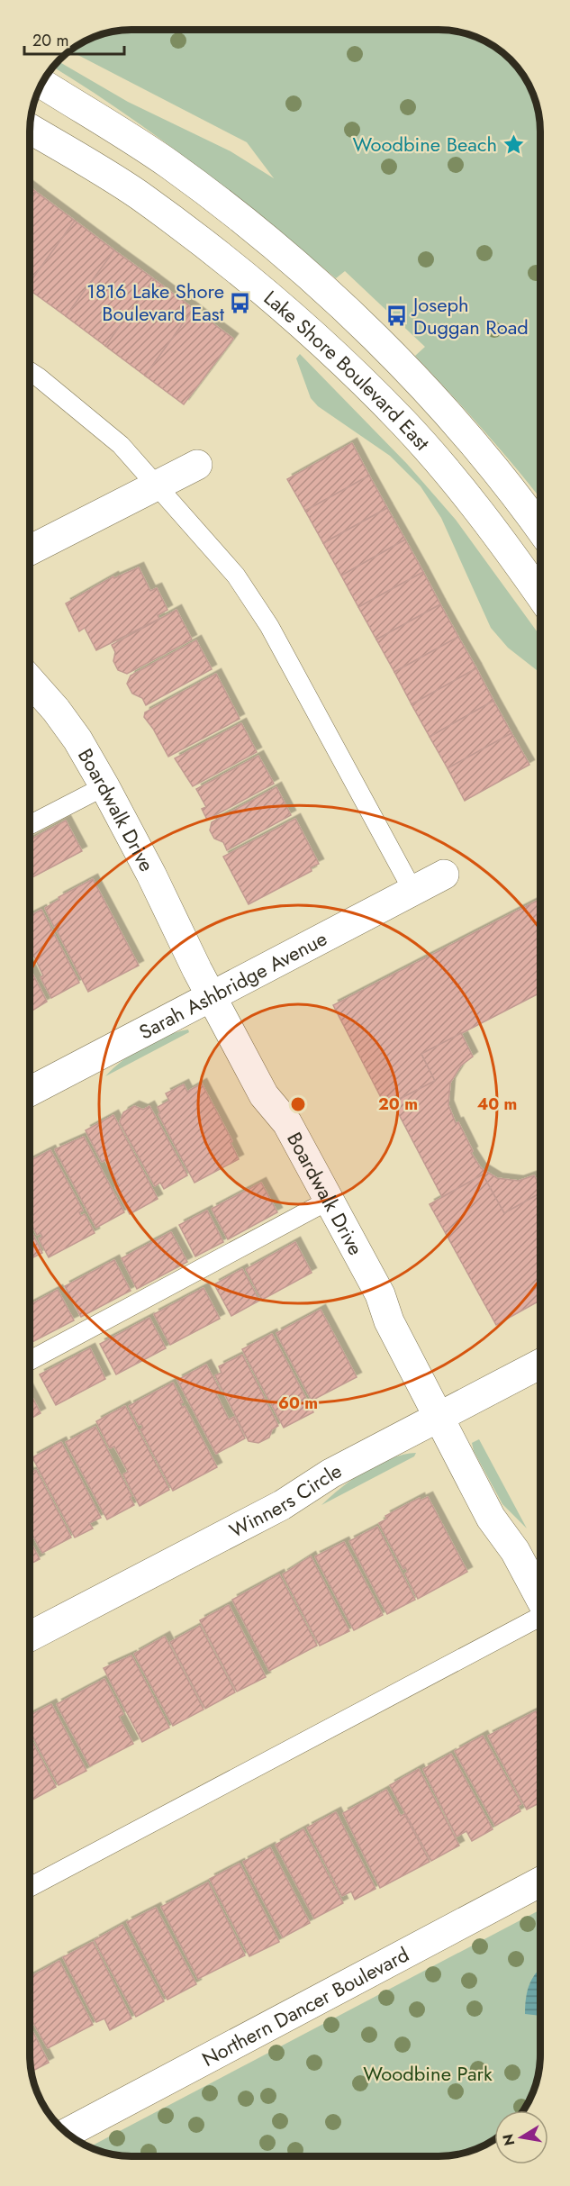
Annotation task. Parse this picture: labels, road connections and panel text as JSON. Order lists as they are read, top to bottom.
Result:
{
  "streets": {
    "main road": [
      "Lake Shore Boulevard East",
      "Boardwalk Drive",
      "Sarah Ashbridge Avenue",
      "Winners Circle",
      "Northern Dancer Boulevard"
    ]
  },
  "crossings": [
    ["Boardwalk Drive", "Sarah Ashbridge Avenue"],
    ["Boardwalk Drive", "Winners Circle"]
  ],
  "parks": ["Woodbine Park"],
  "places": {
    "place": ["Woodbine Beach"],
    "bus stop": ["1816 Lake Shore Boulevard East", "Joseph Duggan Road"]
  },
  "scale_bar": "20 m",
  "north": "left",
  "rings": ["20 m", "40 m", "60 m"]
}
